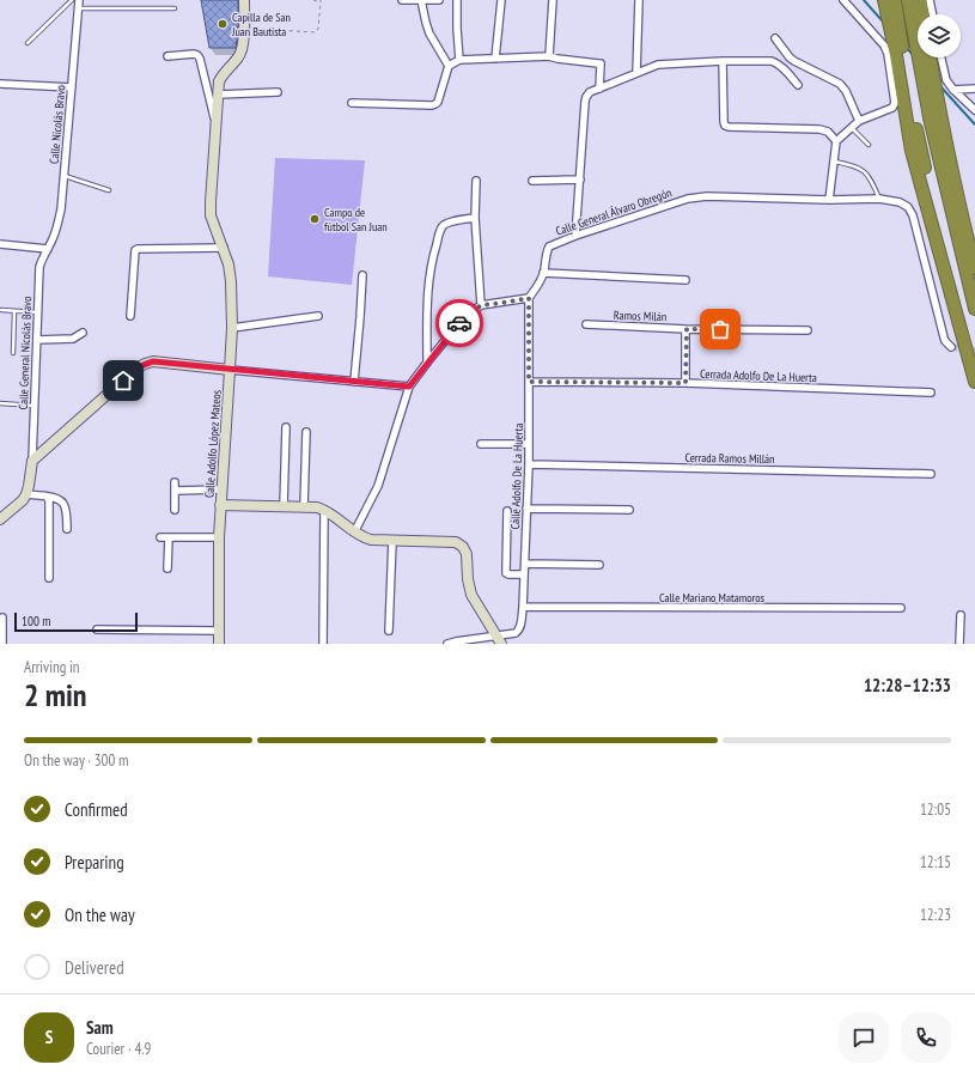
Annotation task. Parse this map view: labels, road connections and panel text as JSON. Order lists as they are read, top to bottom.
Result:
{
  "streets": {
    "main road": ["Calle Adolfo López Mateos"],
    "street": [
      "Calle Nicolás Bravo",
      "Calle General Álvaro Obregón",
      "Ramos Milán",
      "Calle General Nicolás Bravo",
      "Cerrada Adolfo De La Huerta",
      "Cerrada Ramos Millán",
      "Calle Adolfo De La Huerta",
      "Calle Mariano Matamoros"
    ]
  },
  "crossings": [
    ["Calle Nicolás Bravo", "Calle General Nicolás Bravo"],
    ["Calle General Álvaro Obregón", "Calle Adolfo De La Huerta"],
    ["Cerrada Adolfo De La Huerta", "Calle Adolfo De La Huerta"],
    ["Cerrada Ramos Millán", "Calle Adolfo De La Huerta"],
    ["Calle Adolfo De La Huerta", "Calle Mariano Matamoros"]
  ],
  "places": ["Capilla de San Juan Bautista", "Campo de fútbol San Juan"],
  "scale_bar": "100 m",
  "page": {
    "scale": "100 m",
    "heading": ["2 min", "Arriving in", "12:28–12:33"],
    "panel": ["Sam", "Courier · 4.9"],
    "bar": "On the way · 300 m",
    "list": [
      ["Confirmed", "12:05"],
      ["Preparing", "12:15"],
      ["On the way", "12:23"],
      "Delivered"
    ],
    "round": "S"
  }
}
